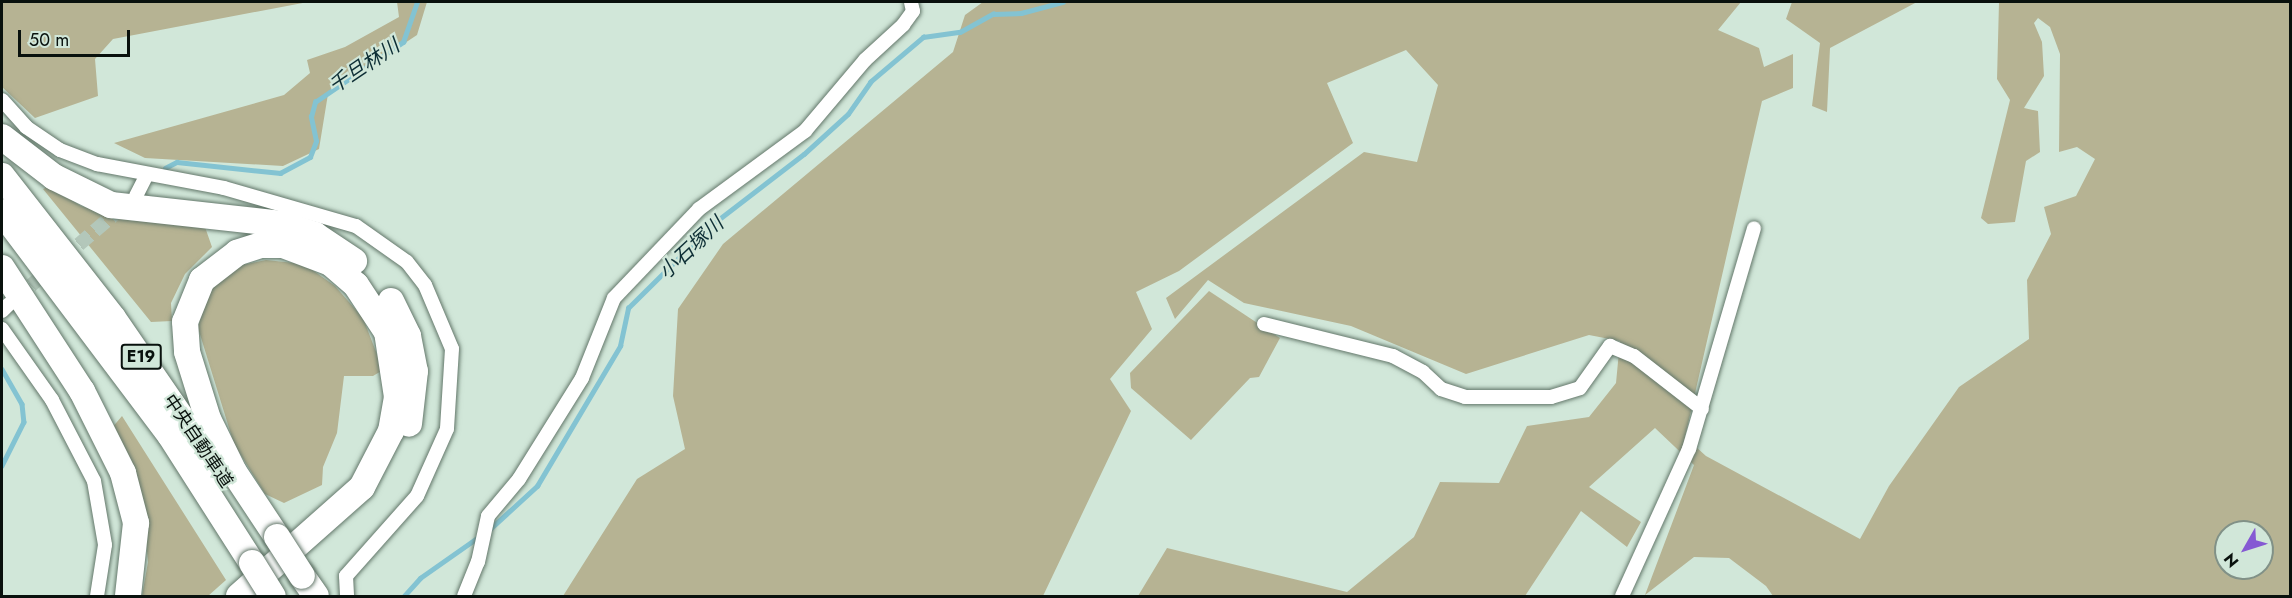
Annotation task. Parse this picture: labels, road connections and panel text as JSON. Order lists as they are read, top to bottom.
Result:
{
  "streets": {
    "highway": ["E19", "中央自動車道"]
  },
  "water": ["千旦林川", "小石塚川"],
  "scale_bar": "50 m",
  "north": "bottom left"
}
